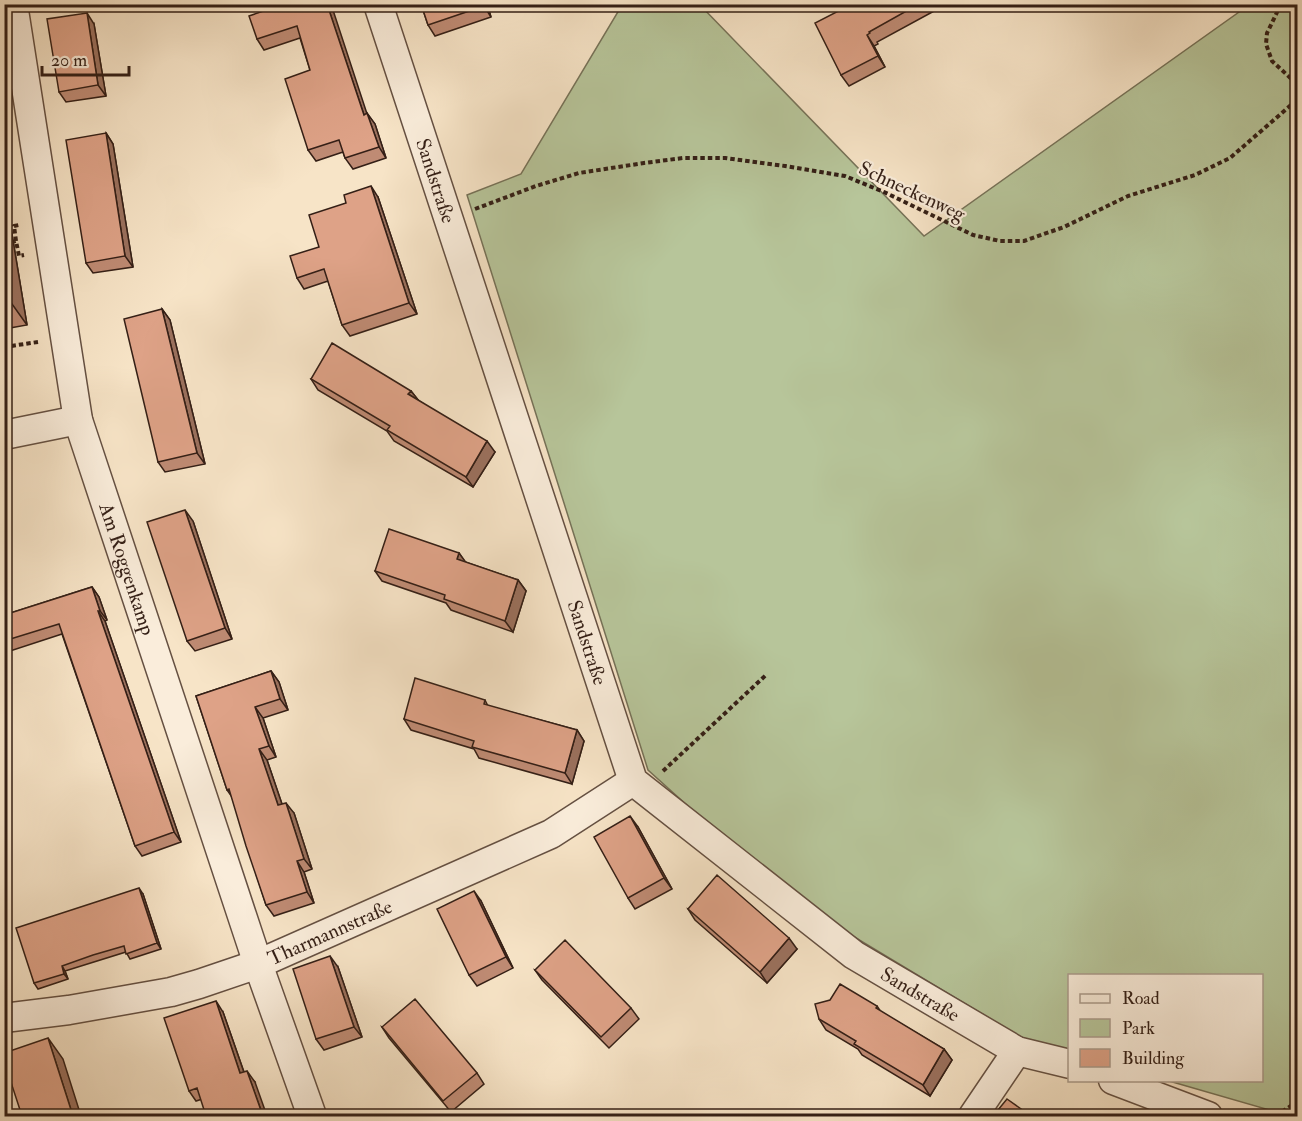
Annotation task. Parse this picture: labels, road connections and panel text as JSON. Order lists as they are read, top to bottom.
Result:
{
  "streets": {
    "street": ["Sandstraße", "Am Roggenkamp", "Tharmannstraße"],
    "path": ["Schneckenweg"]
  },
  "crossings": [
    ["Sandstraße", "Schneckenweg"],
    ["Sandstraße", "Tharmannstraße"],
    ["Am Roggenkamp", "Tharmannstraße"]
  ],
  "legend": ["Road", "Park", "Building"],
  "scale_bar": "20 m"
}
